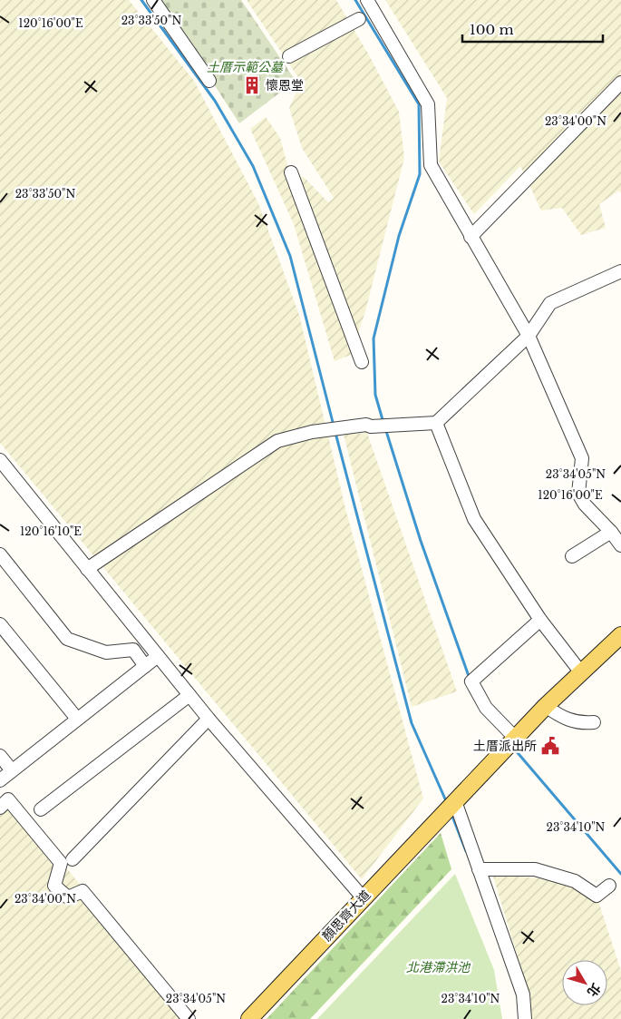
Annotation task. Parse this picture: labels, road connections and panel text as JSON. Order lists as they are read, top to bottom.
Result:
{
  "streets": {
    "main road": ["顏思齊大道"]
  },
  "parks": ["土厝示範公墓", "北港滯洪池"],
  "places": {
    "building": ["懷恩堂"],
    "public building": ["土厝派出所"]
  },
  "scale_bar": "100 m",
  "north": "bottom right",
  "coordinates": [
    "23°33'50\"N",
    "120°16'00\"E",
    "23°34'00\"N",
    "23°34'05\"N",
    "120°16'10\"E",
    "23°34'10\"N"
  ]
}
